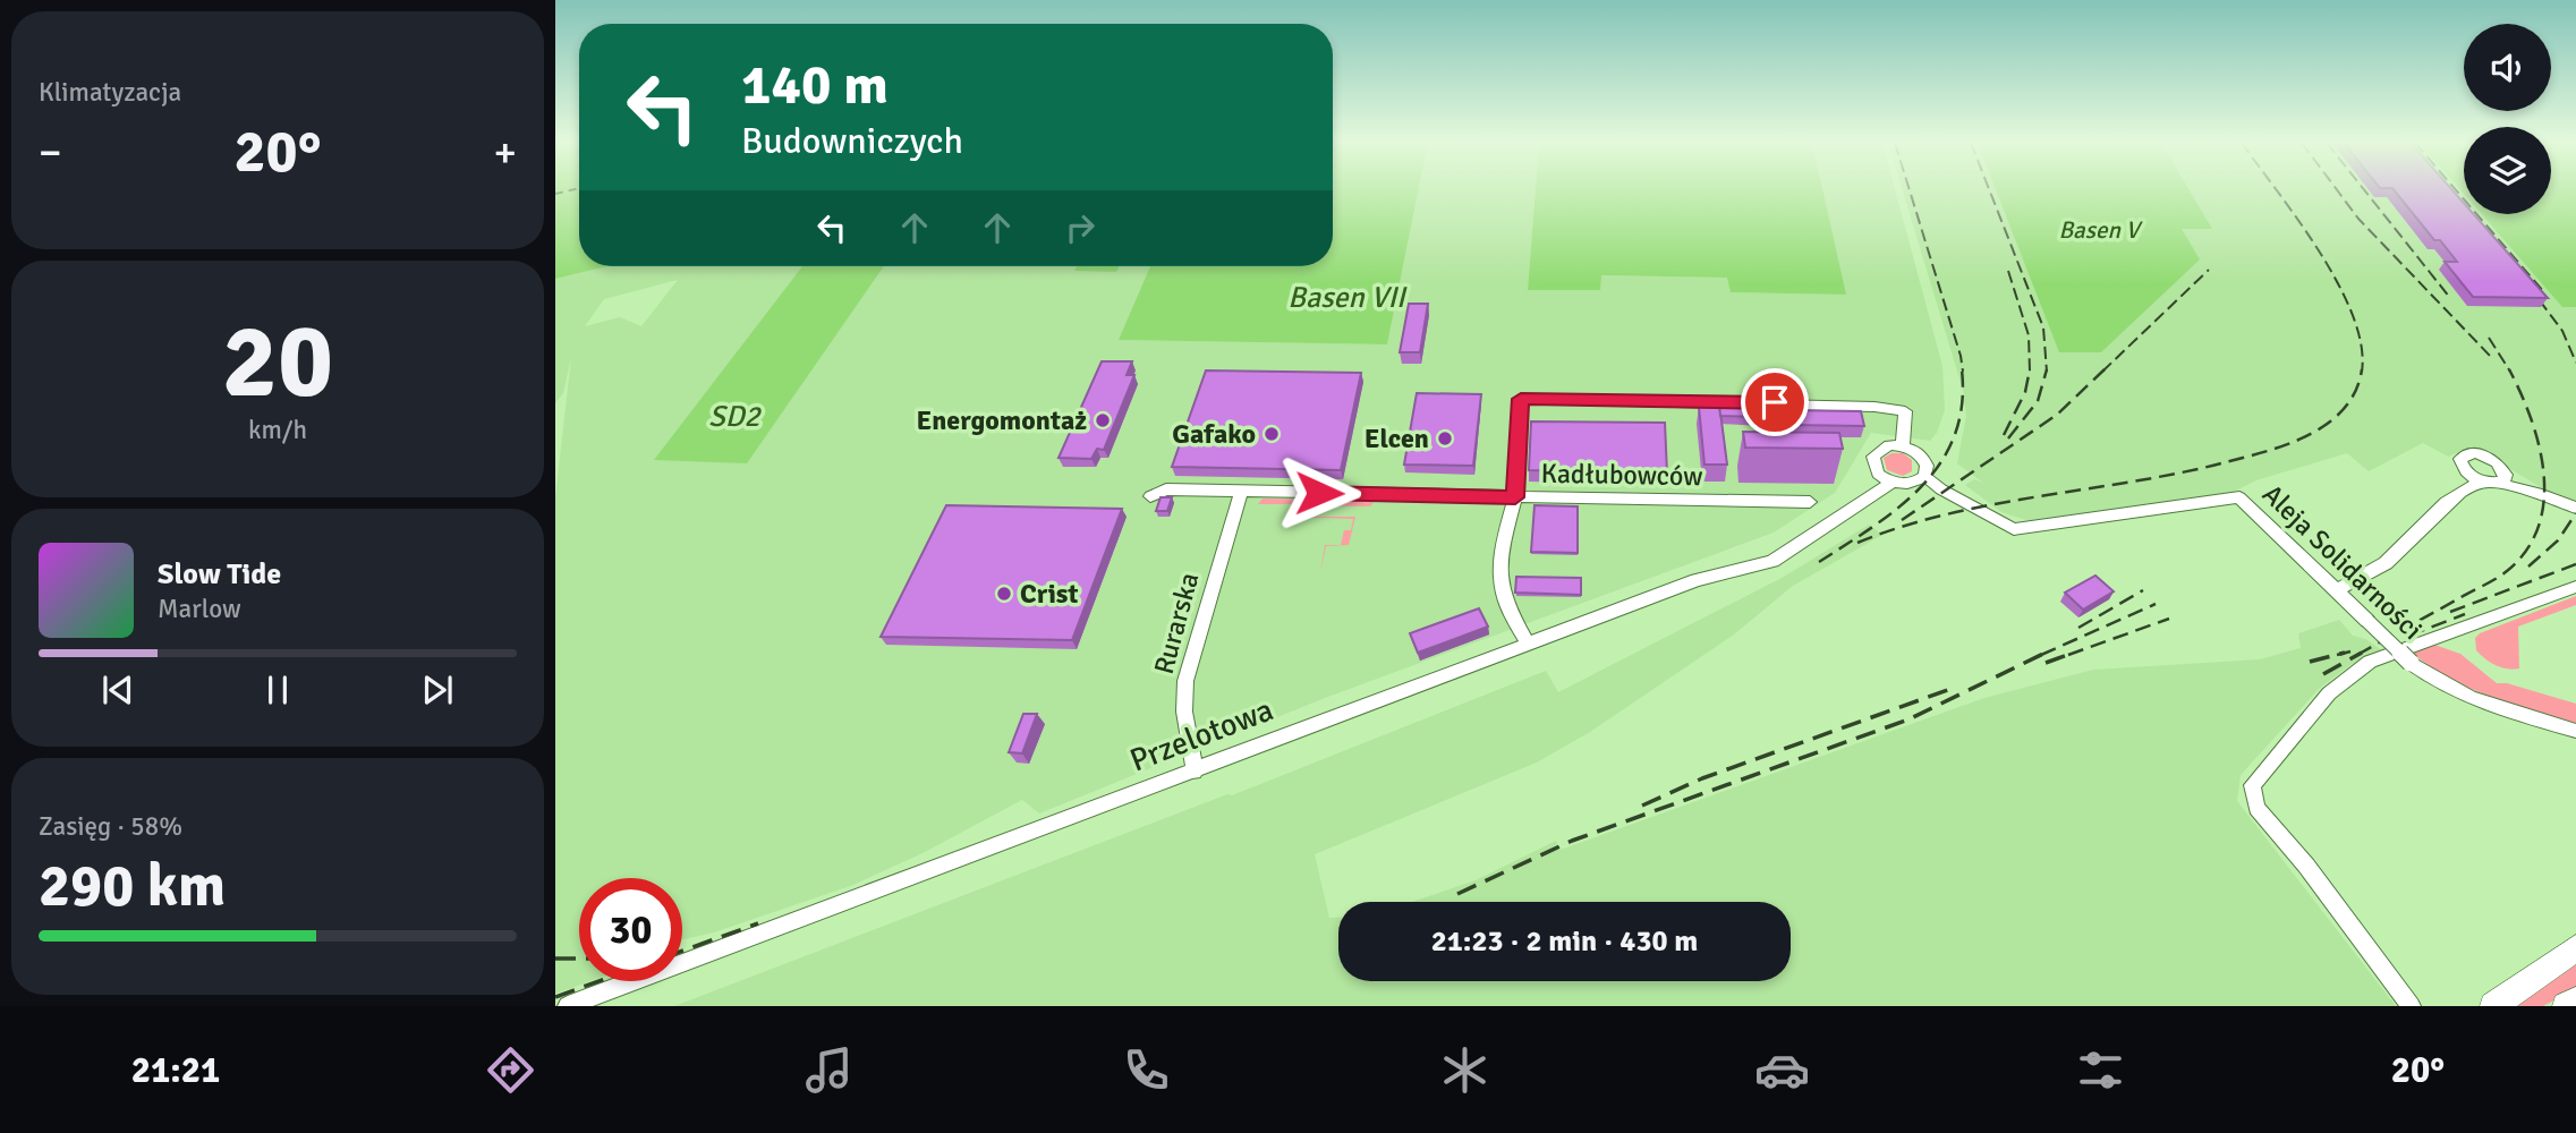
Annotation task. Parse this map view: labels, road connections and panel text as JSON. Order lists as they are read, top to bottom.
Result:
{
  "streets": {
    "street": [
      "Kadłubowców",
      "Aleja Solidarności",
      "Rurarska",
      "Przelotowa"
    ]
  },
  "crossings": [
    ["Kadłubowców", "Rurarska"],
    ["Rurarska", "Przelotowa"]
  ],
  "water": ["Basen V", "Basen VII", "SD2"],
  "places": [
    "Energomontaż",
    "Gafako",
    "Elcen",
    "Crist"
  ],
  "page": {
    "tile": [
      "Klimatyzacja",
      ["20", "km/h"],
      ["Zasięg · 58%", "290 km"]
    ],
    "turn": ["140 m", "Budowniczych"],
    "heat": ["−", "20°", "+"],
    "song": ["Slow Tide", "Marlow"],
    "limit": "30",
    "trip": "21:23 · 2 min · 430 m",
    "tabs": ["21:21", "20°"]
  }
}
